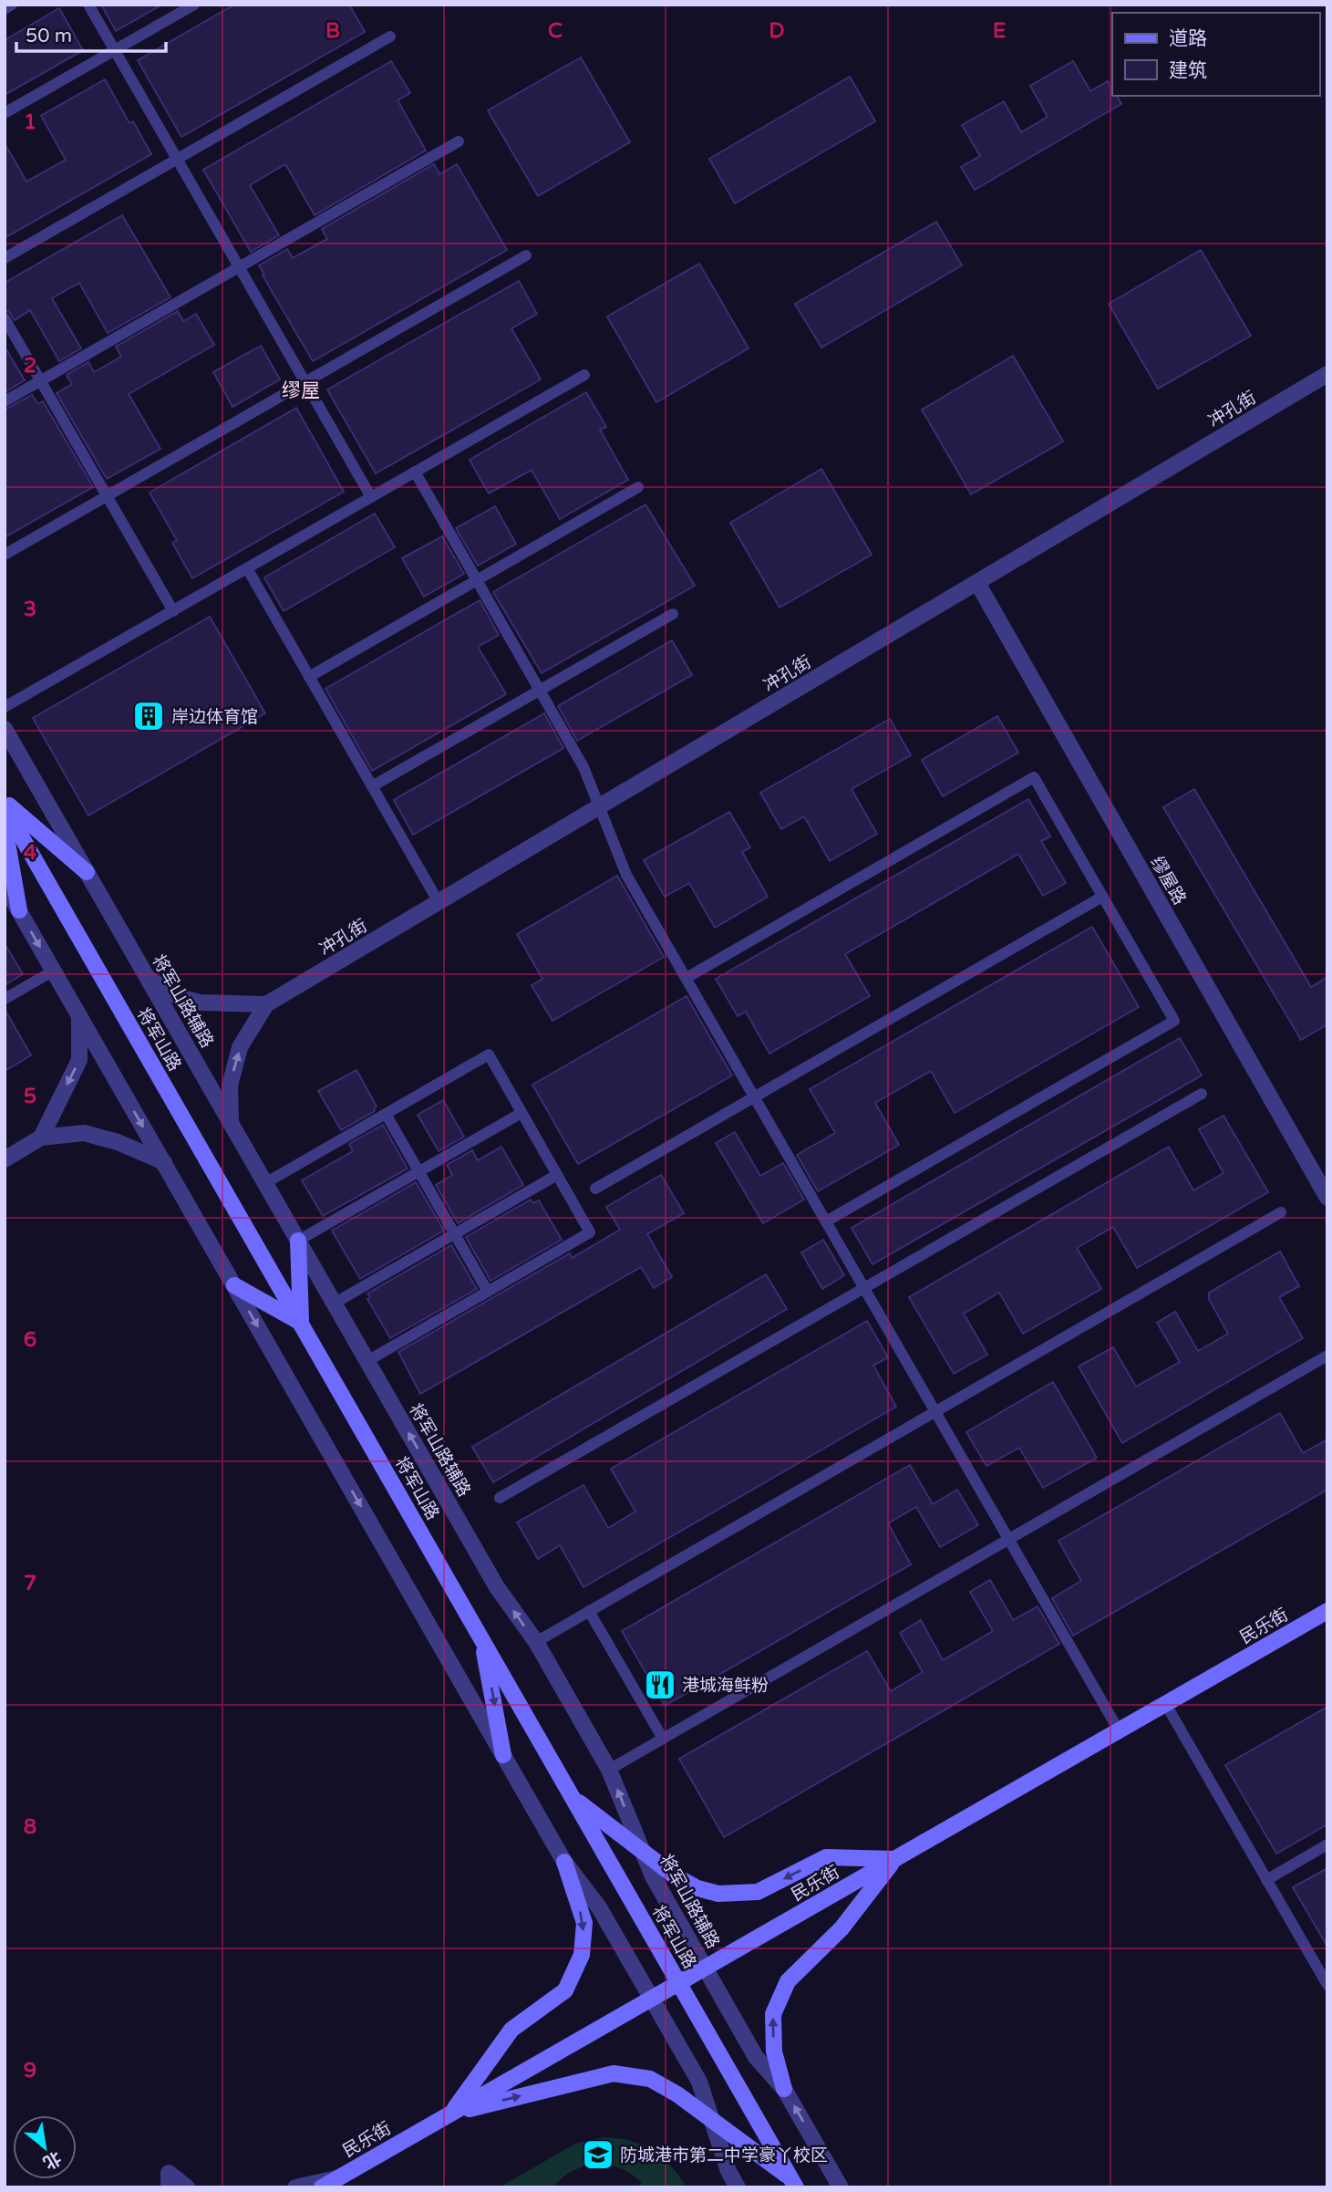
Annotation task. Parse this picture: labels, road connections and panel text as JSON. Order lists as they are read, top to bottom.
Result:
{
  "streets": {
    "street": [
      "冲孔街",
      "缪屋路",
      "将军山路辅路",
      "将军山路",
      "民乐街"
    ]
  },
  "crossings": [
    ["冲孔街", "缪屋路"],
    ["冲孔街", "将军山路辅路"],
    ["将军山路辅路", "民乐街"],
    ["将军山路", "民乐街"]
  ],
  "districts": ["缪屋"],
  "places": {
    "building": ["岸边体育馆"],
    "restaurant": ["港城海鲜粉"],
    "school or university": ["防城港市第二中学豪丫校区"]
  },
  "legend": ["道路", "建筑"],
  "scale_bar": "50 m",
  "north": "bottom right",
  "grid": {
    "columns": [
      "B",
      "C",
      "D",
      "E"
    ],
    "rows": [
      "1",
      "2",
      "3",
      "4",
      "5",
      "6",
      "7",
      "8",
      "9"
    ]
  }
}
